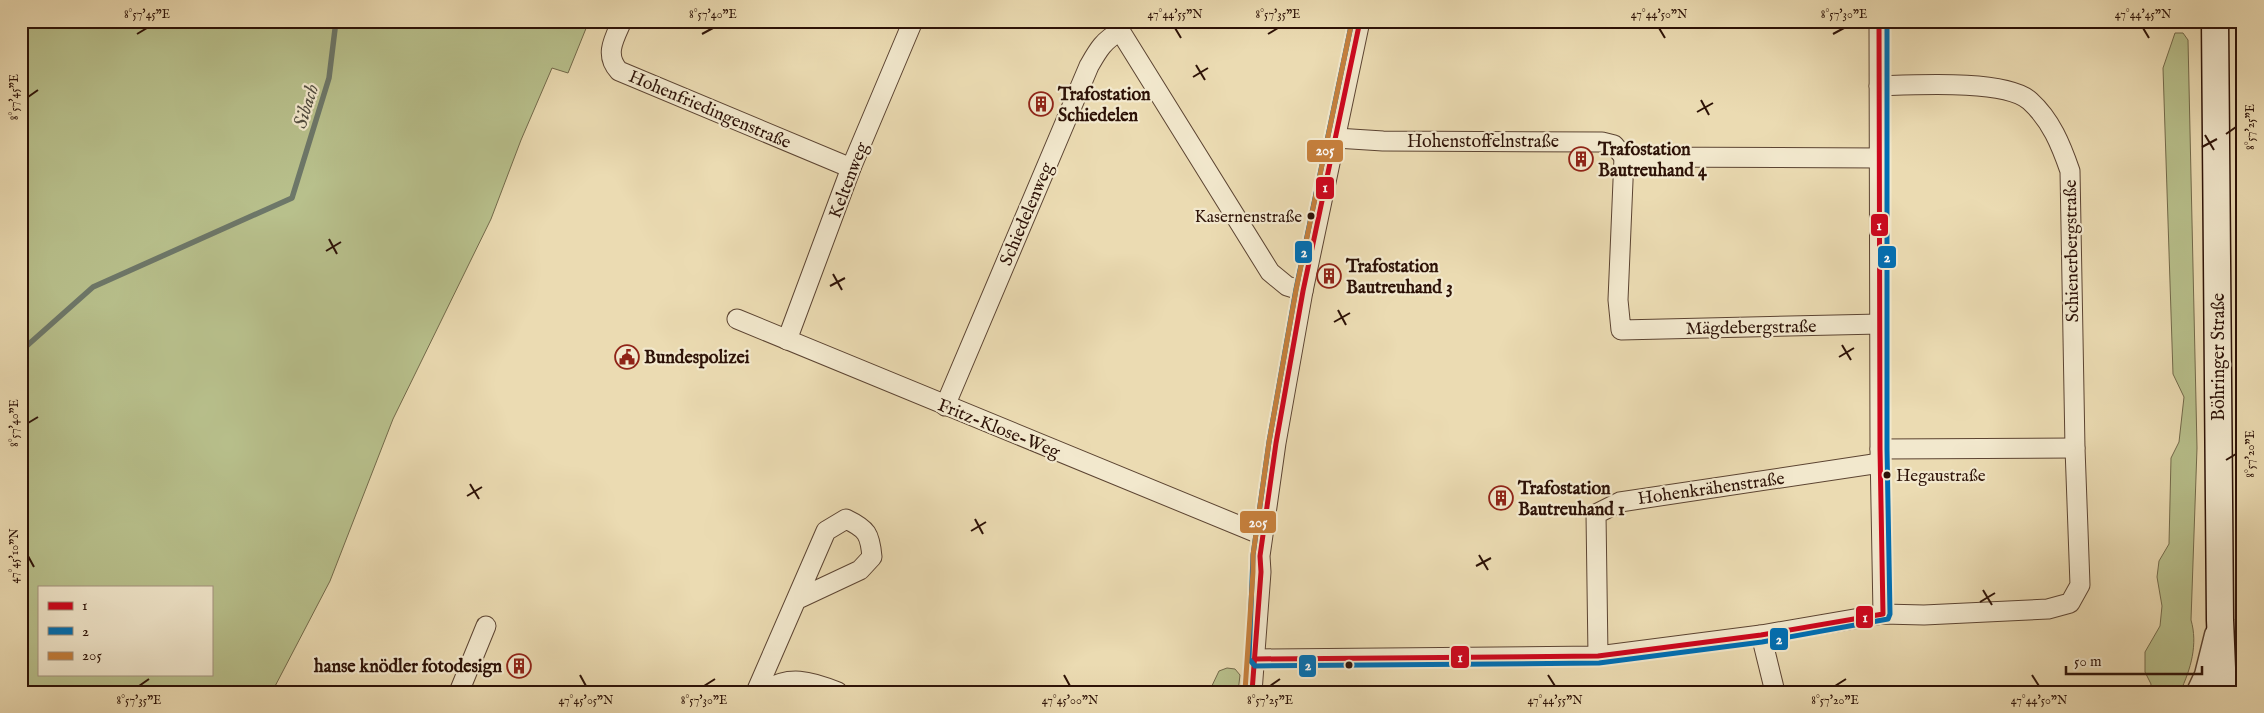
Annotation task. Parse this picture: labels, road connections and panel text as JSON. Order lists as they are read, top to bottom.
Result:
{
  "streets": {
    "main road": ["Böhringer Straße"],
    "street": [
      "Hohenfriedingenstraße",
      "Hohenstoffelnstraße",
      "Keltenweg",
      "Schiedelenweg",
      "Schienerbergstraße",
      "Mägdebergstraße",
      "Fritz-Klose-Weg",
      "Hohenkrähenstraße"
    ]
  },
  "crossings": [
    ["Hohenfriedingenstraße", "Keltenweg"],
    ["Hohenstoffelnstraße", "Mägdebergstraße"],
    ["Keltenweg", "Fritz-Klose-Weg"],
    ["Schiedelenweg", "Fritz-Klose-Weg"]
  ],
  "water": ["Sibach"],
  "places": {
    "building": [
      "Trafostation Schiedelen",
      "Trafostation Bautreuhand 4",
      "Trafostation Bautreuhand 3",
      "Trafostation Bautreuhand 1",
      "hanse knödler fotodesign"
    ],
    "other": ["Kasernenstraße", "Hegaustraße"],
    "public building": ["Bundespolizei"]
  },
  "lines": ["transit line 1", "transit line 2", "transit line 205"],
  "legend": ["1", "2", "205"],
  "scale_bar": "50 m",
  "coordinates": [
    "8°57'45\"E",
    "8°57'40\"E",
    "47°44'55\"N",
    "8°57'35\"E",
    "47°44'50\"N",
    "8°57'30\"E",
    "47°44'45\"N",
    "8°57'25\"E",
    "8°57'20\"E",
    "47°45'10\"N",
    "47°45'05\"N",
    "47°45'00\"N"
  ]
}
